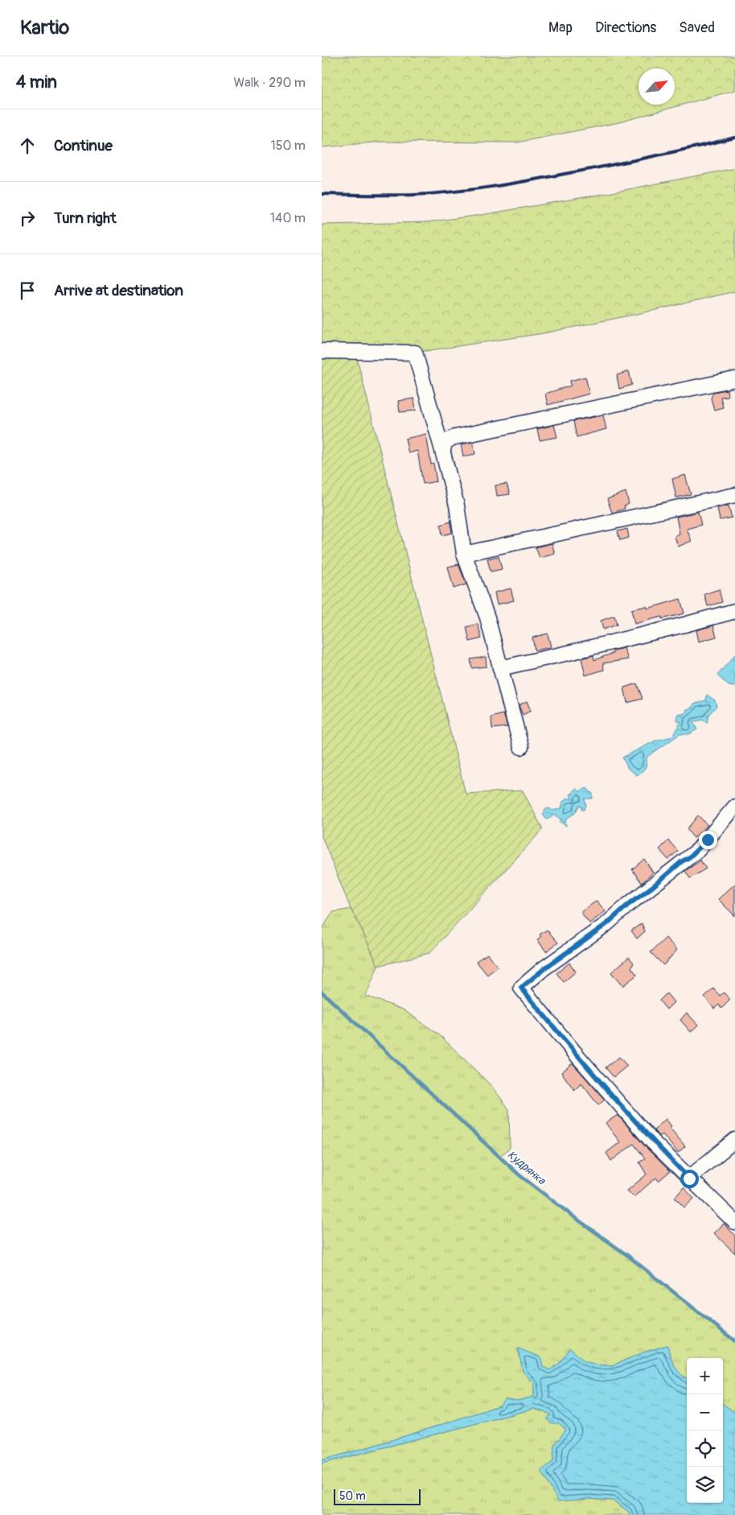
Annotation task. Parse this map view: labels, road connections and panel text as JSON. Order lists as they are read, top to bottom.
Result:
{
  "water": ["Кудрянка"],
  "scale_bar": "50 m",
  "north": "top right",
  "page": {
    "header": "Kartio",
    "nav": ["Map", "Directions", "Saved"],
    "heading": ["4 min", "Walk · 290 m"],
    "list": [
      ["Continue", "150 m"],
      ["Turn right", "140 m"],
      "Arrive at destination"
    ],
    "map_buttons": ["+", "−"],
    "scale": "50 m"
  }
}
